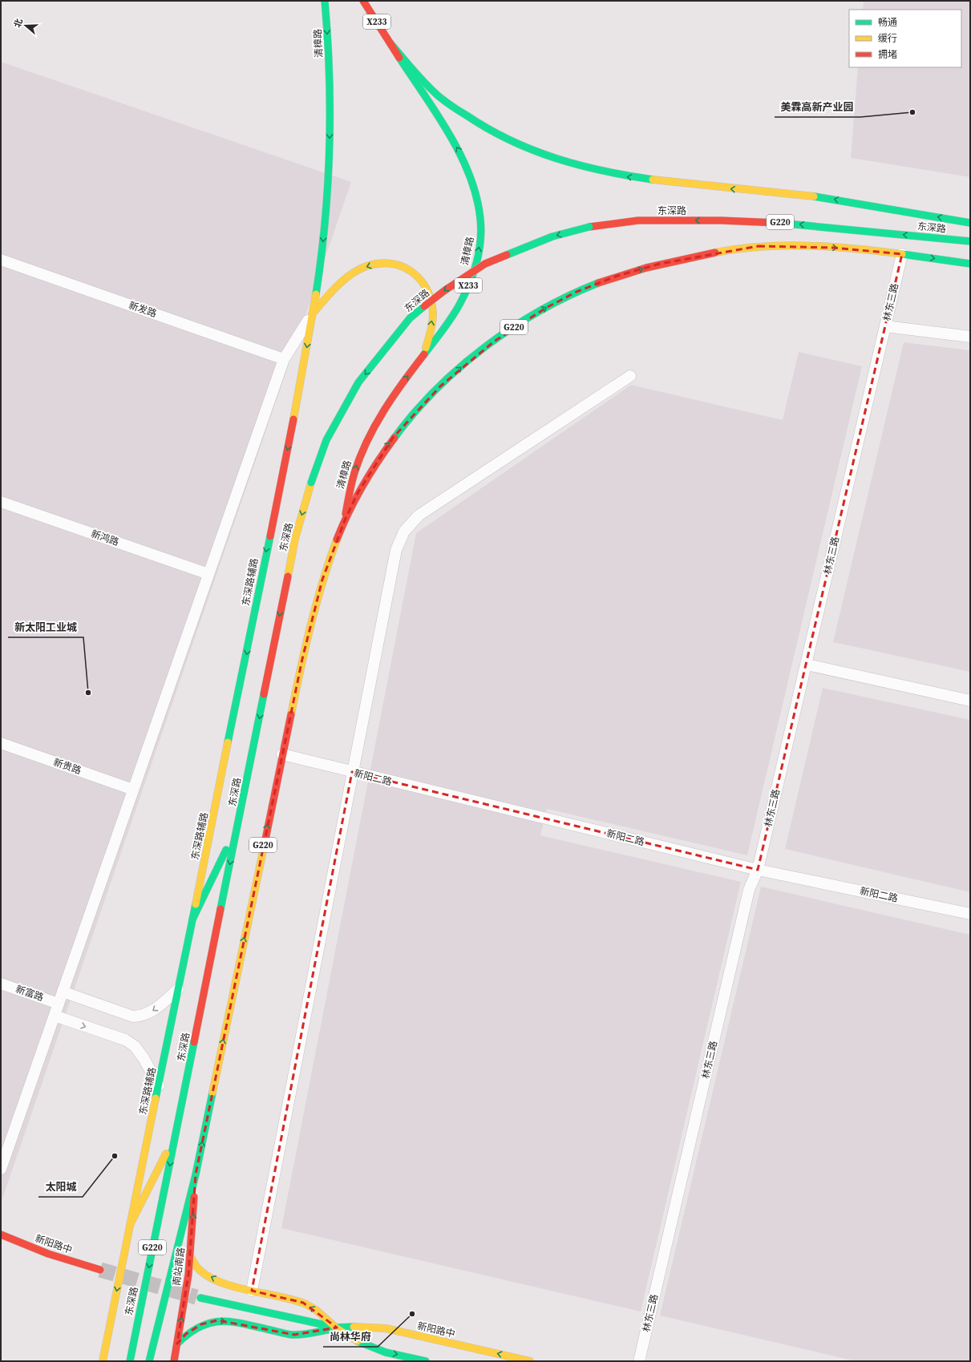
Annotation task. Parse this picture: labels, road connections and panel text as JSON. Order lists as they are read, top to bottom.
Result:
{
  "streets": {
    "main road": [
      "X233",
      "清樟路",
      "东深路",
      "G220",
      "东深路辅路",
      "新阳路中",
      "南站南路"
    ],
    "street": [
      "林东三路",
      "新发路",
      "新鸿路",
      "新贵路",
      "新阳二路",
      "新富路"
    ]
  },
  "crossings": [
    ["清樟路", "G220"],
    ["清樟路", "东深路辅路"],
    ["G220", "林东三路"],
    ["G220", "新阳二路"],
    ["G220", "南站南路"],
    ["林东三路", "新阳二路"]
  ],
  "places": [
    "美霖高新产业园",
    "新太阳工业城",
    "太阳城",
    "尚林华府"
  ],
  "legend": ["畅通", "缓行", "拥堵"],
  "north": "left"
}
